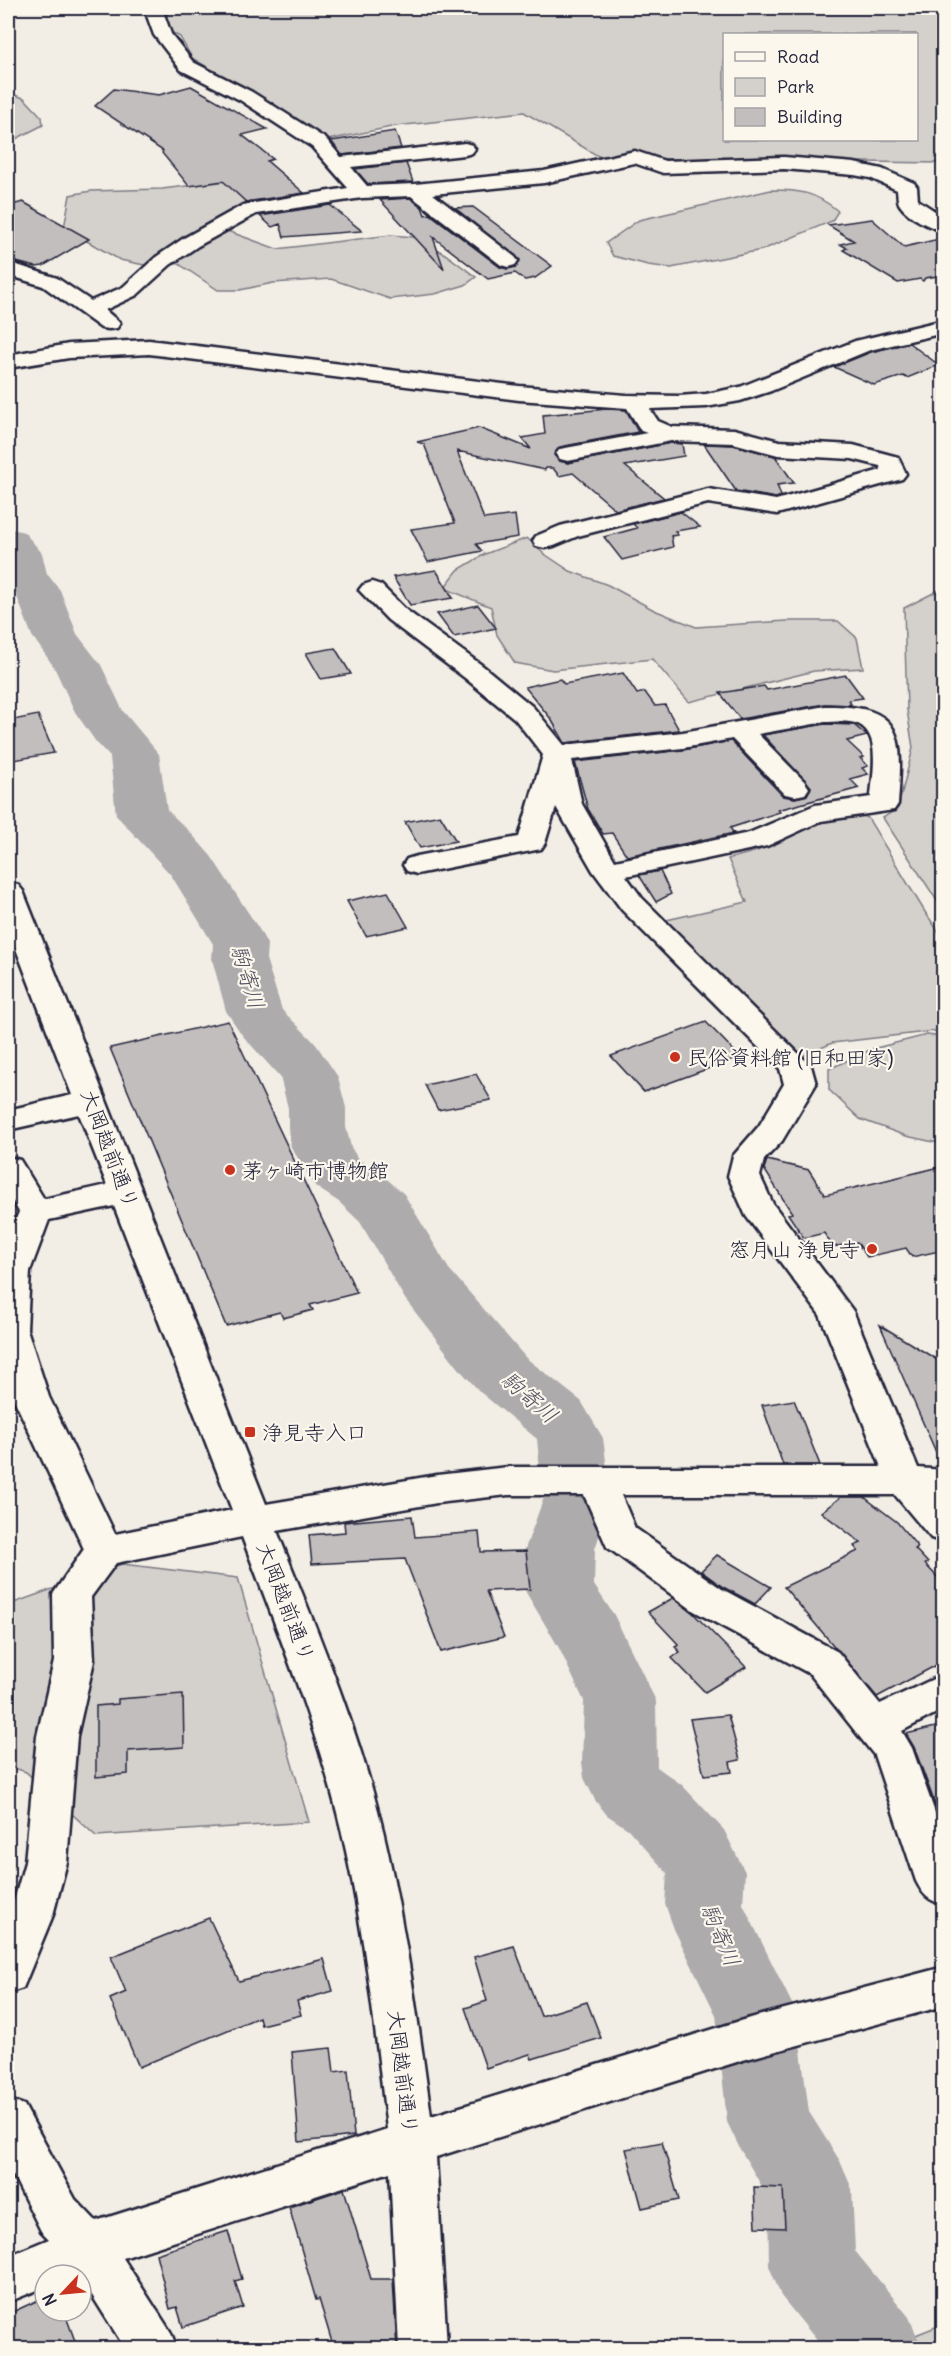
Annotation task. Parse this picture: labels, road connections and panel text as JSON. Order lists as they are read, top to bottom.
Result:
{
  "streets": {
    "street": ["大岡越前通り"]
  },
  "water": ["駒寄川"],
  "places": {
    "other": ["民俗資料館 (旧和田家)", "茅ヶ崎市博物館", "窓月山 浄見寺"],
    "transit": ["浄見寺入口"]
  },
  "legend": ["Road", "Park", "Building"],
  "north": "bottom left"
}
